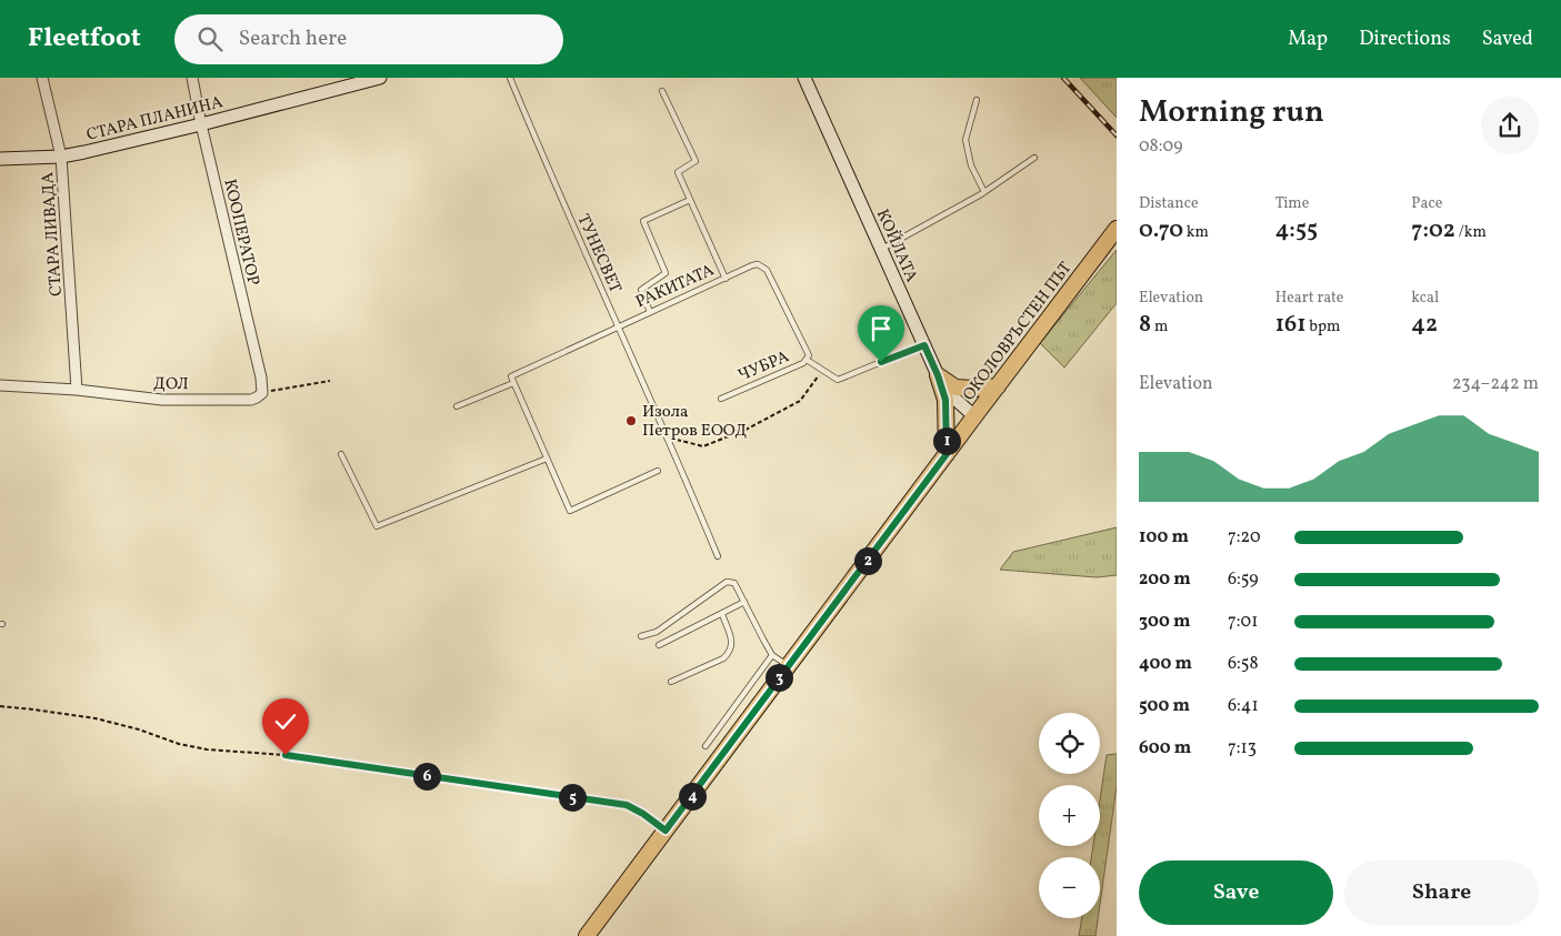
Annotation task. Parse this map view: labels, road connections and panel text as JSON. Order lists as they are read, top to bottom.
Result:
{
  "streets": {
    "main road": ["ОКОЛОВРЪСТЕН ПЪТ"],
    "street": [
      "СТАРА ПЛАНИНА",
      "КООПЕРАТОР",
      "СТАРА ЛИВАДА",
      "КОЙЛАТА",
      "ДОЛ"
    ],
    "lane": ["ТУНЕСВЕТ", "РАКИТАТА", "ЧУБРА"]
  },
  "crossings": [
    ["СТАРА ПЛАНИНА", "КООПЕРАТОР"],
    ["СТАРА ПЛАНИНА", "СТАРА ЛИВАДА"],
    ["КООПЕРАТОР", "ДОЛ"],
    ["СТАРА ЛИВАДА", "ДОЛ"],
    ["КОЙЛАТА", "ОКОЛОВРЪСТЕН ПЪТ"],
    ["ТУНЕСВЕТ", "РАКИТАТА"],
    ["РАКИТАТА", "ЧУБРА"]
  ],
  "places": ["Изола Петров ЕООД"],
  "page": {
    "header": "Fleetfoot",
    "search": "Search here",
    "nav": ["Map", "Directions", "Saved"],
    "heading": ["Morning run", "08:09"],
    "stats": [
      ["Distance", "0.70 km"],
      ["Time", "4:55"],
      ["Pace", "7:02 /km"],
      ["Elevation", "8 m"],
      ["Heart rate", "161 bpm"],
      ["kcal", "42"]
    ],
    "chart": ["Elevation", "234–242 m"],
    "pins": [
      "1",
      "2",
      "3",
      "6",
      "4",
      "5"
    ],
    "list": [
      {
        "name": "100 m",
        "note": "7:20"
      },
      {
        "name": "200 m",
        "note": "6:59"
      },
      {
        "name": "300 m",
        "note": "7:01"
      },
      {
        "name": "400 m",
        "note": "6:58"
      },
      {
        "name": "500 m",
        "note": "6:41"
      },
      {
        "name": "600 m",
        "note": "7:13"
      }
    ],
    "map_buttons": ["+", "−"],
    "buttons": ["Save", "Share"]
  }
}
